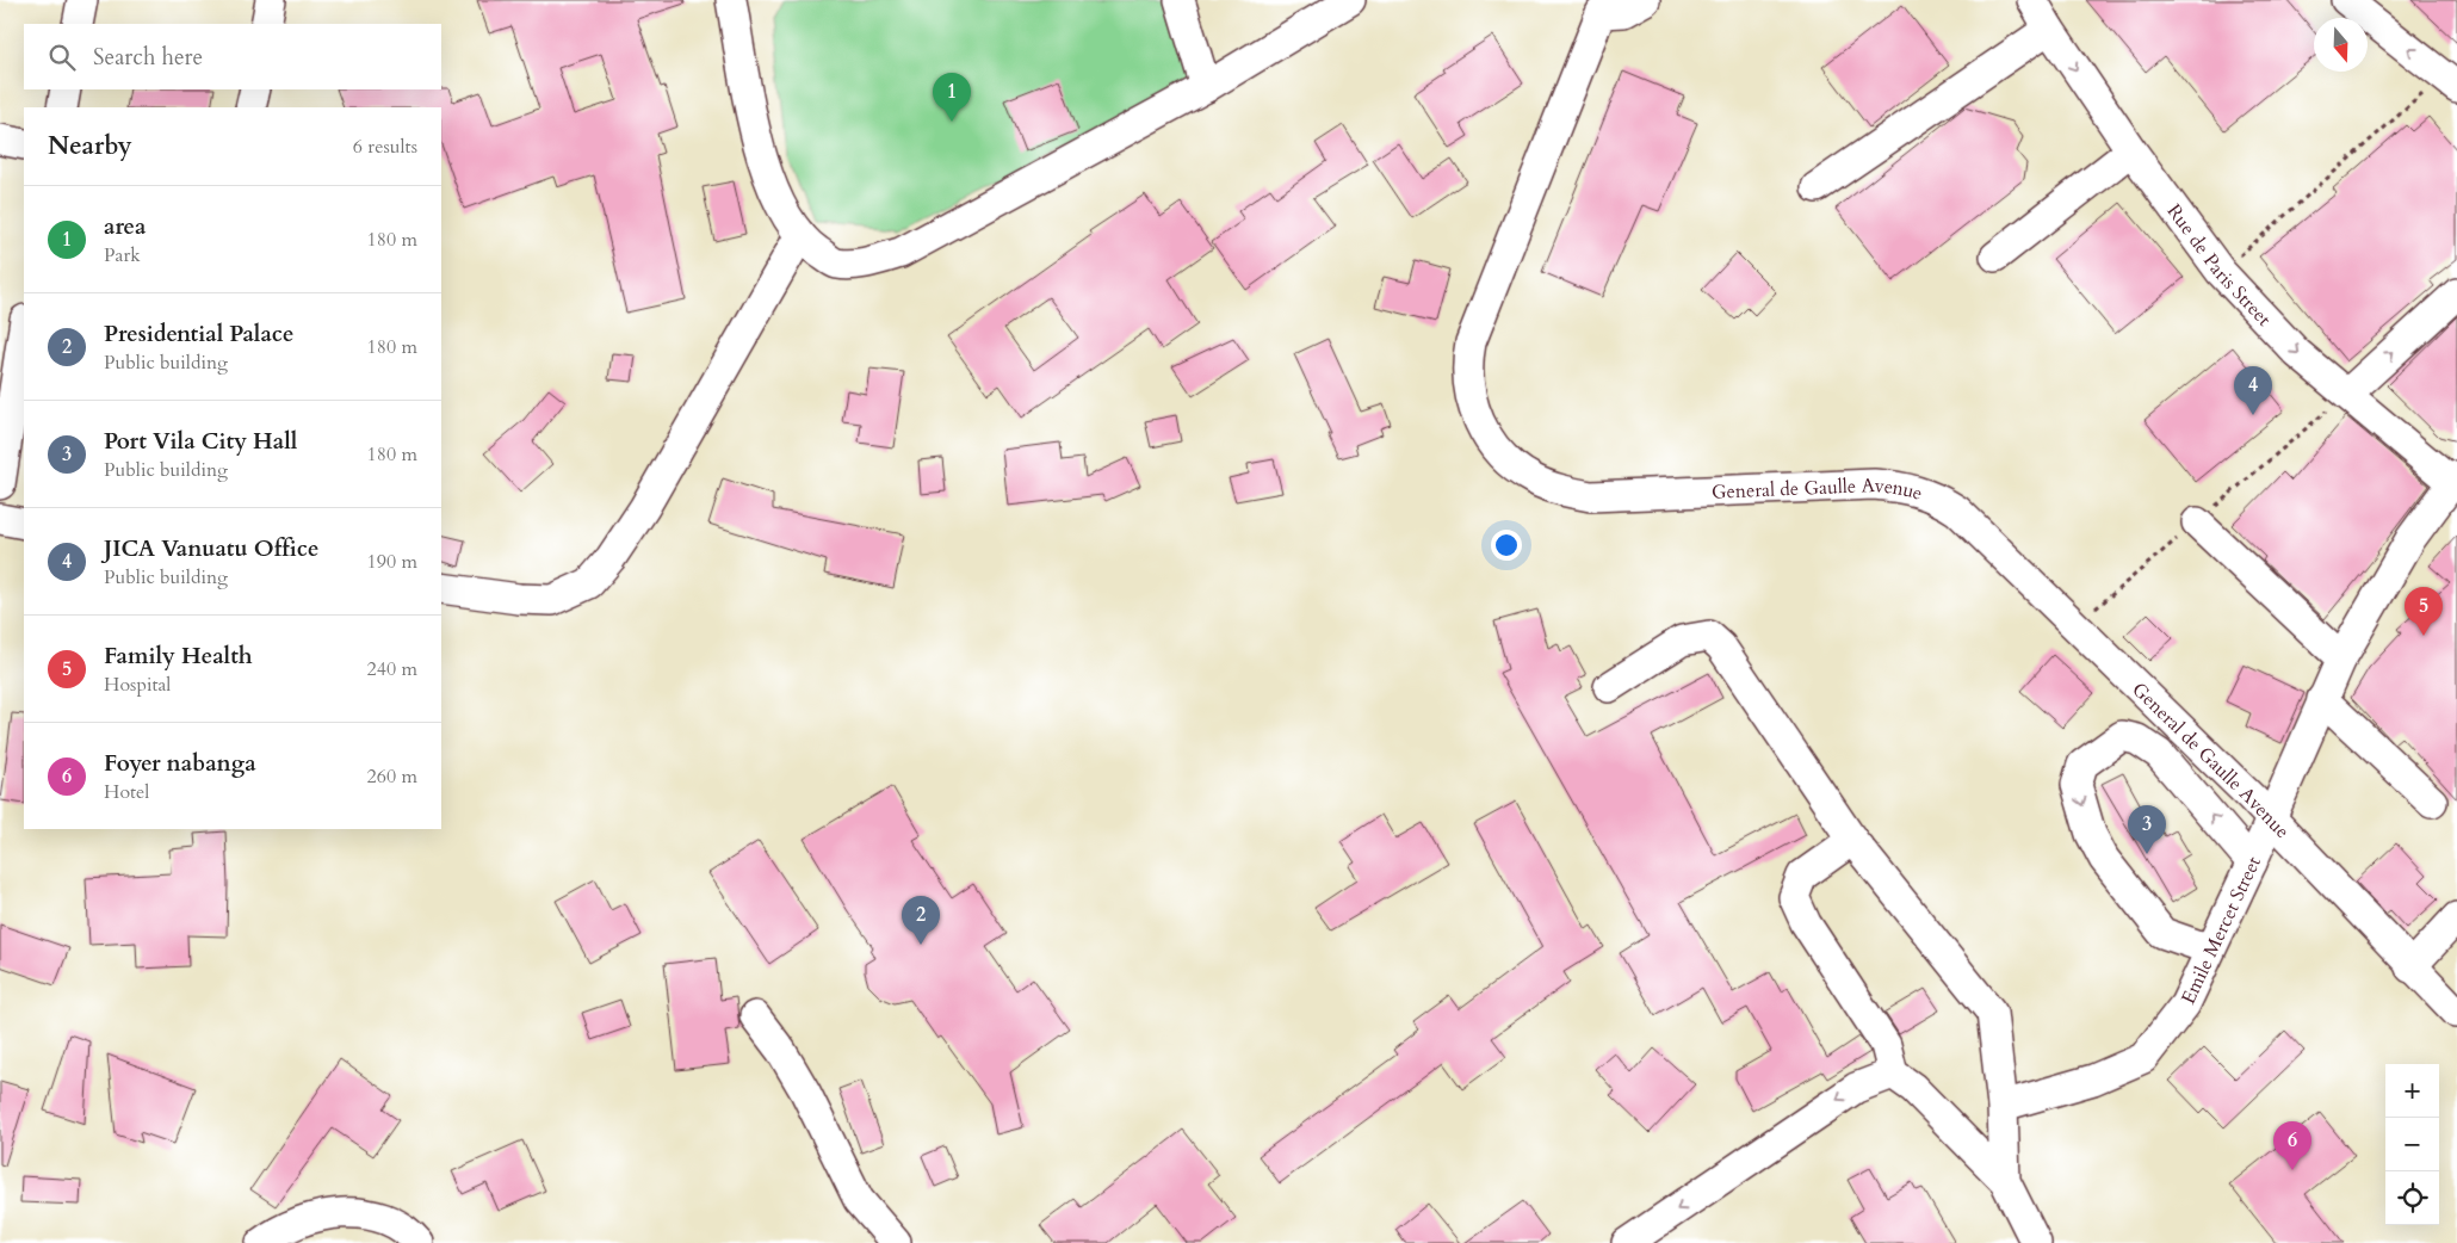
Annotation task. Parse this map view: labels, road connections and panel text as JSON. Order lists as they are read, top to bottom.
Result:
{
  "streets": {
    "street": ["Rue de Paris Street", "General de Gaulle Avenue", "Emile Mercet Street"]
  },
  "crossings": [
    ["Rue de Paris Street", "Emile Mercet Street"],
    ["General de Gaulle Avenue", "Emile Mercet Street"]
  ],
  "one_way": ["Rue de Paris Street"],
  "north": "bottom",
  "page": {
    "search": "Search here",
    "pins": [
      "1",
      "4",
      "5",
      "3",
      "2",
      "6"
    ],
    "heading": ["Nearby", "6 results"],
    "list": [
      {
        "mark": "1",
        "name": "area",
        "note": "Park",
        "value": "180 m"
      },
      {
        "mark": "2",
        "name": "Presidential Palace",
        "note": "Public building",
        "value": "180 m"
      },
      {
        "mark": "3",
        "name": "Port Vila City Hall",
        "note": "Public building",
        "value": "180 m"
      },
      {
        "mark": "4",
        "name": "JICA Vanuatu Office",
        "note": "Public building",
        "value": "190 m"
      },
      {
        "mark": "5",
        "name": "Family Health",
        "note": "Hospital",
        "value": "240 m"
      },
      {
        "mark": "6",
        "name": "Foyer nabanga",
        "note": "Hotel",
        "value": "260 m"
      }
    ],
    "map_buttons": ["+", "−"]
  }
}
